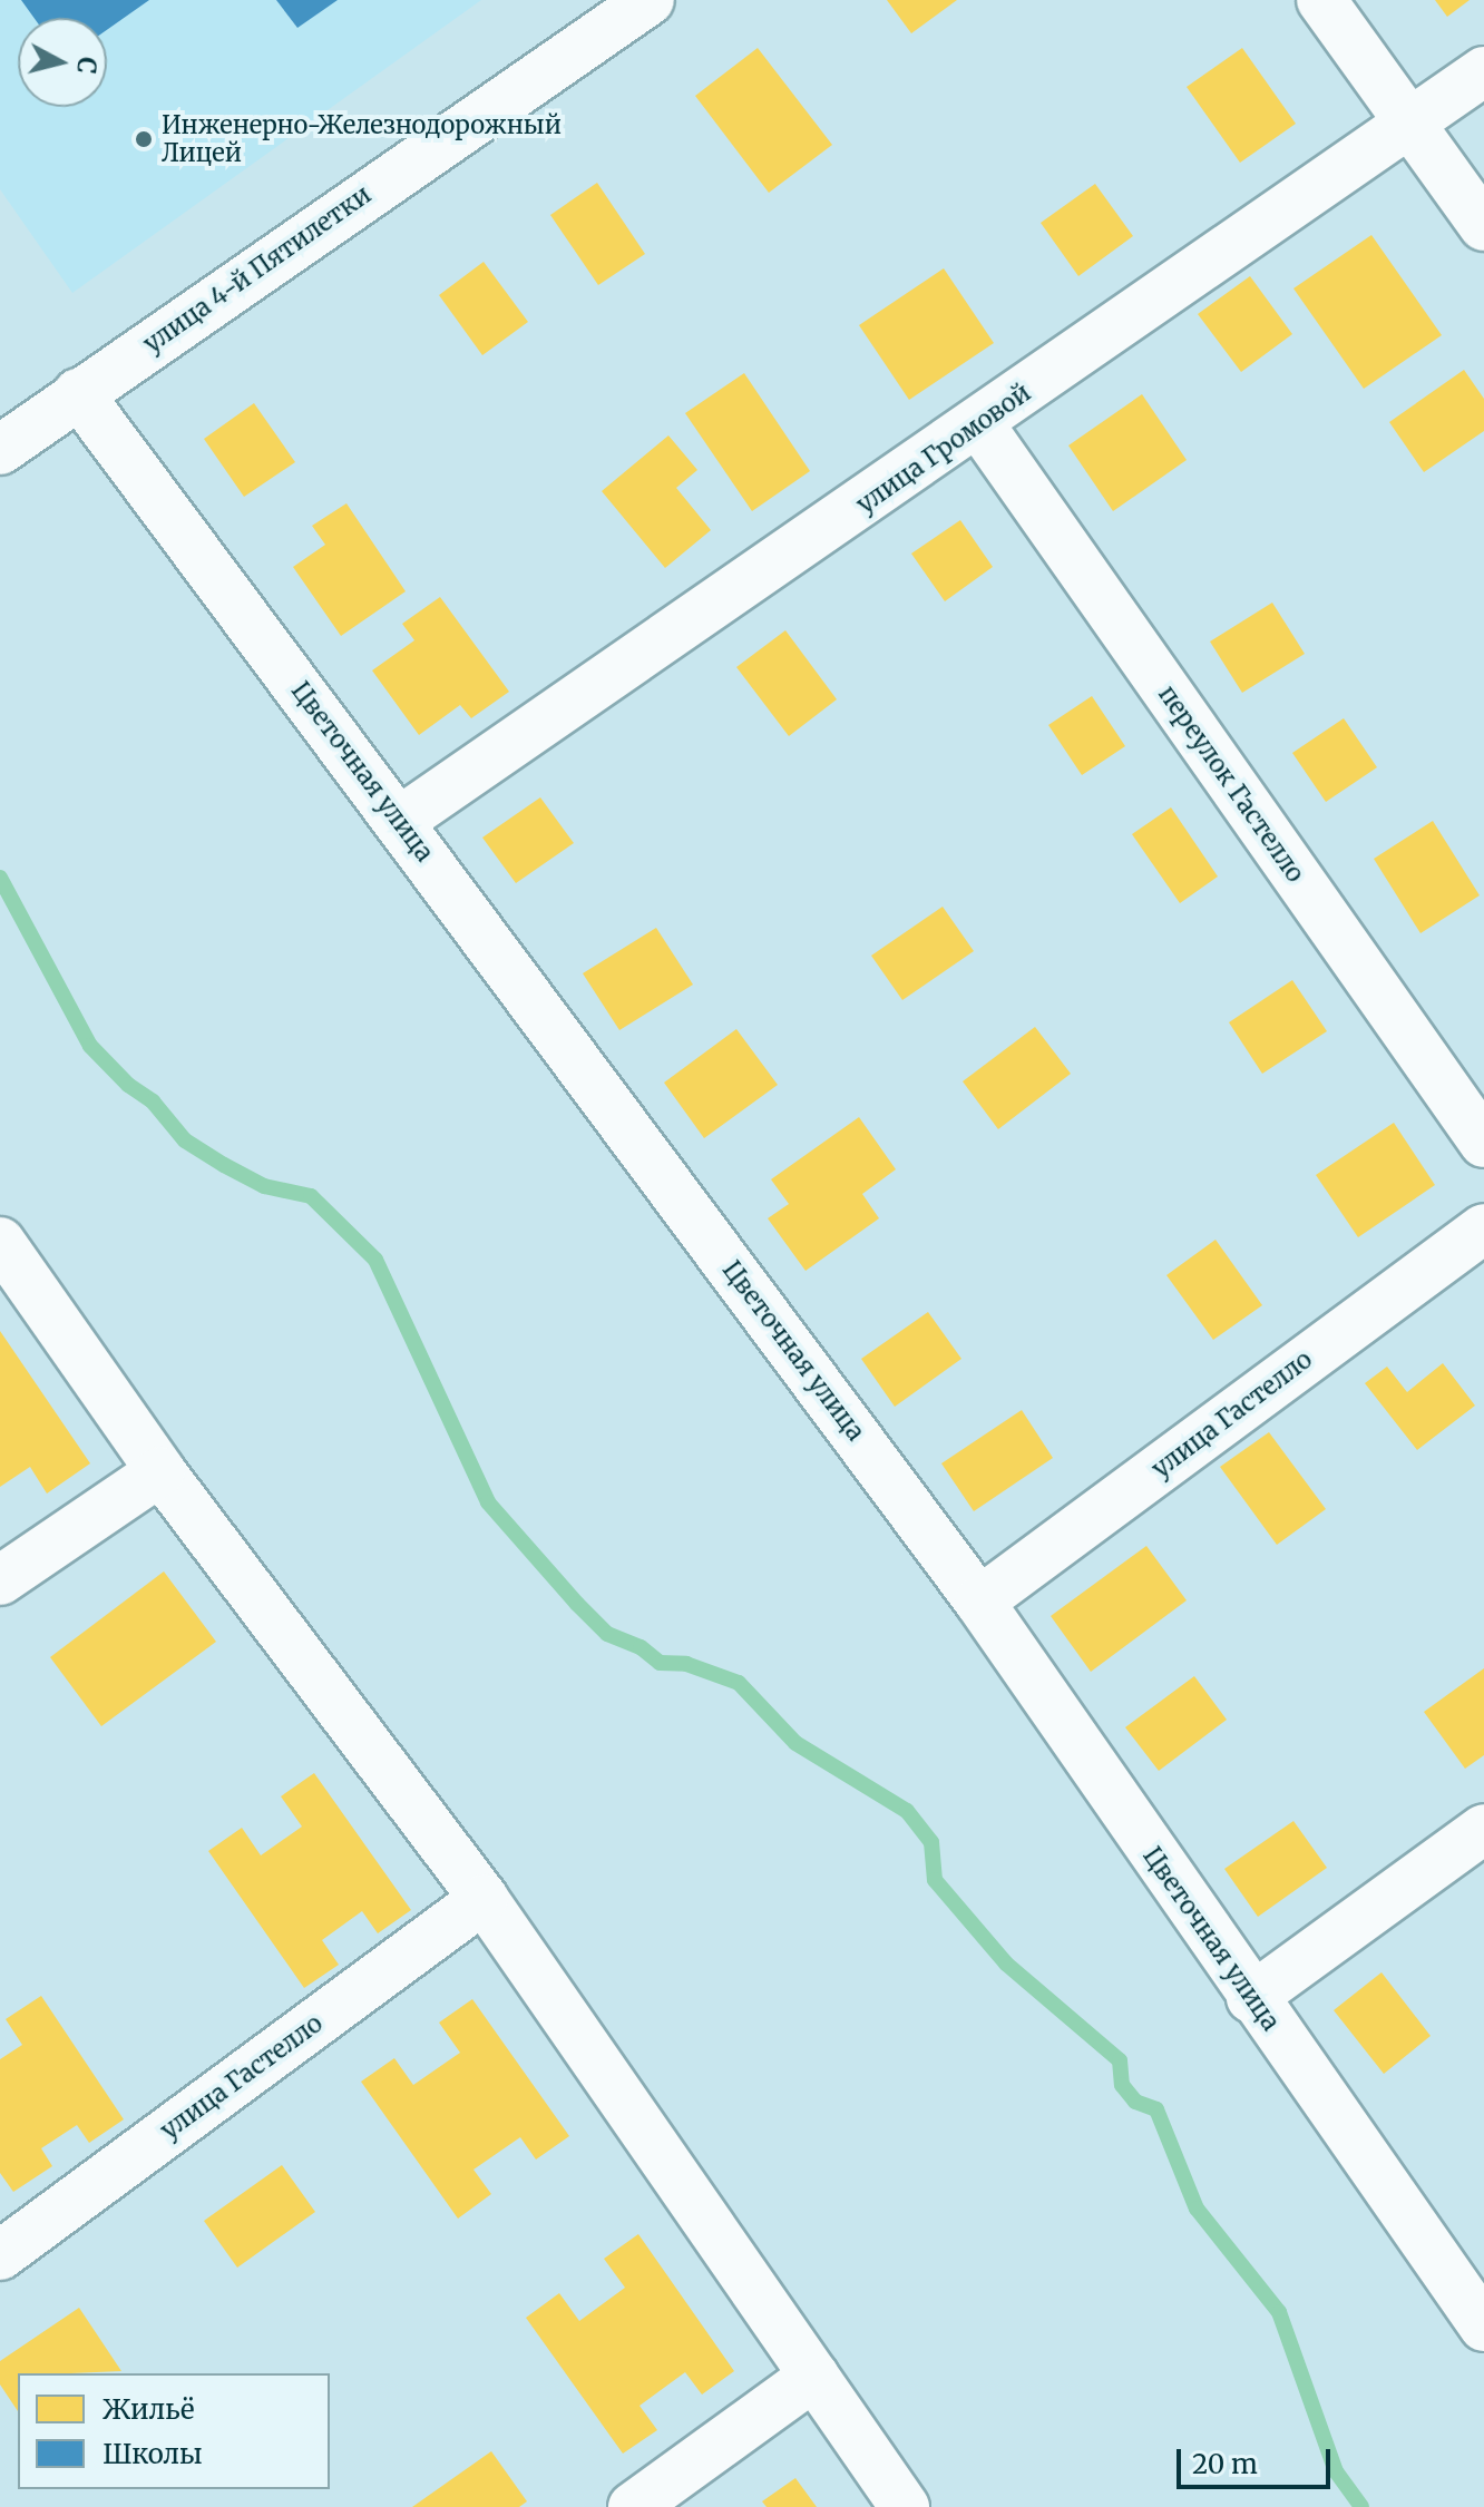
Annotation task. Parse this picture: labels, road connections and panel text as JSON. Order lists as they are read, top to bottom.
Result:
{
  "streets": {
    "street": [
      "улица 4-й Пятилетки",
      "улица Громовой",
      "Цветочная улица",
      "переулок Гастелло",
      "улица Гастелло"
    ]
  },
  "crossings": [
    ["улица 4-й Пятилетки", "Цветочная улица"],
    ["улица Громовой", "Цветочная улица"],
    ["улица Громовой", "переулок Гастелло"],
    ["Цветочная улица", "улица Гастелло"]
  ],
  "places": ["Инженерно-Железнодорожный Лицей"],
  "legend": ["Жильё", "Школы"],
  "scale_bar": "20 m",
  "north": "right"
}
